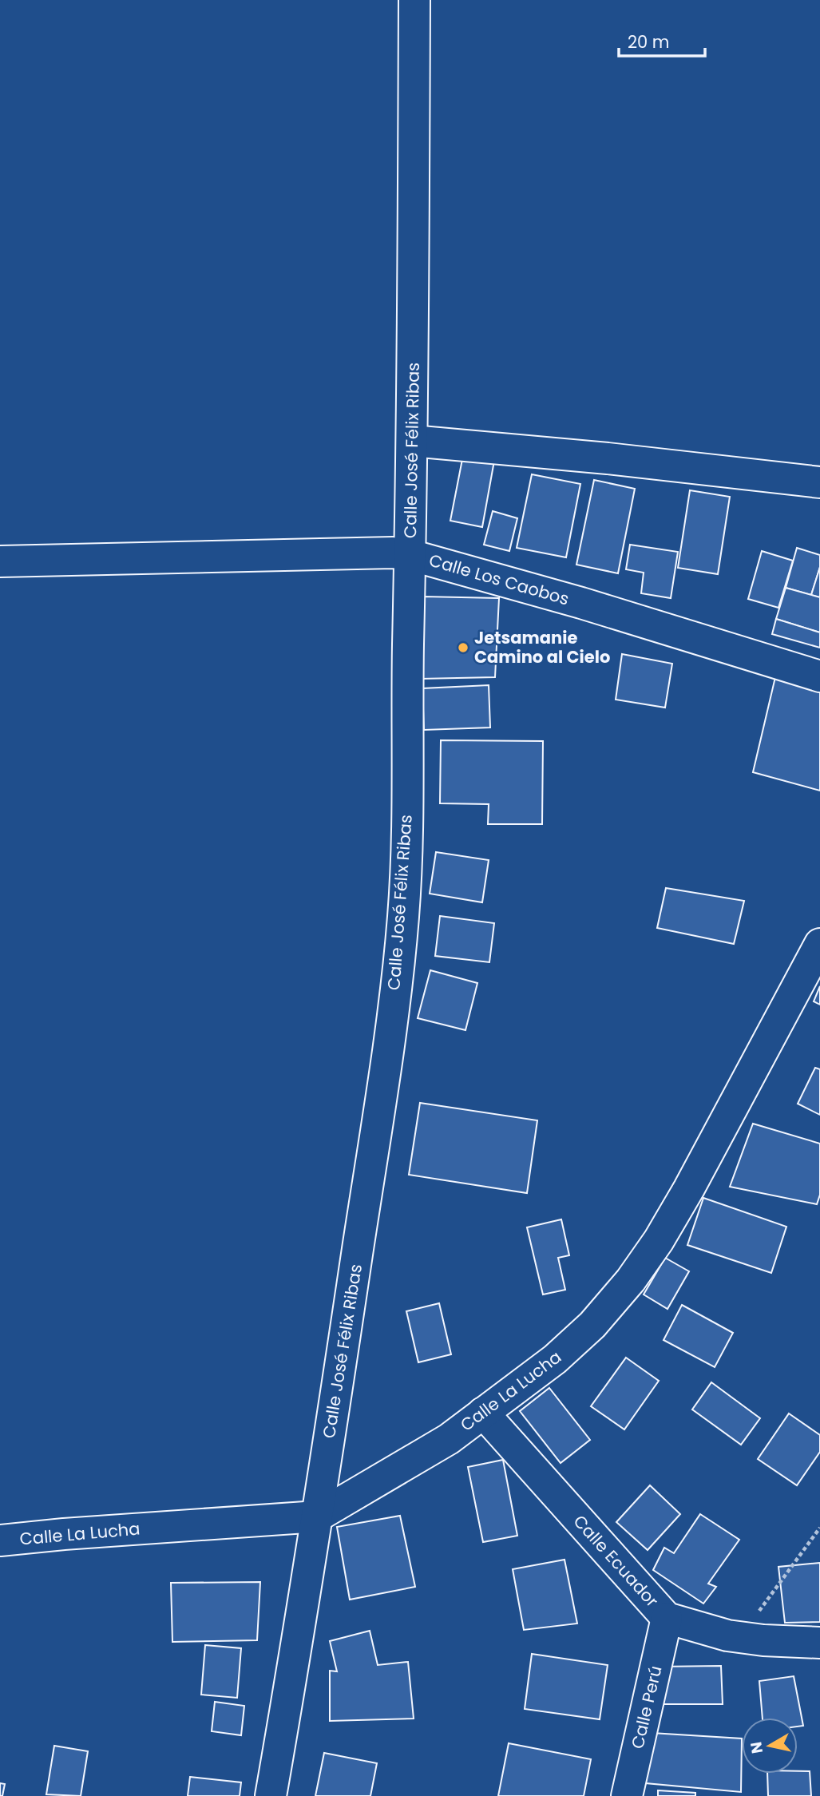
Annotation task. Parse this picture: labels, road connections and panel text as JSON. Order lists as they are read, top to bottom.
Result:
{
  "streets": {
    "street": [
      "Calle José Félix Ribas",
      "Calle Los Caobos",
      "Calle La Lucha",
      "Calle Ecuador",
      "Calle Perú"
    ]
  },
  "crossings": [
    ["Calle José Félix Ribas", "Calle Los Caobos"],
    ["Calle José Félix Ribas", "Calle La Lucha"],
    ["Calle La Lucha", "Calle Ecuador"],
    ["Calle Ecuador", "Calle Perú"]
  ],
  "places": ["Jetsamanie Camino al Cielo"],
  "scale_bar": "20 m",
  "north": "left"
}
